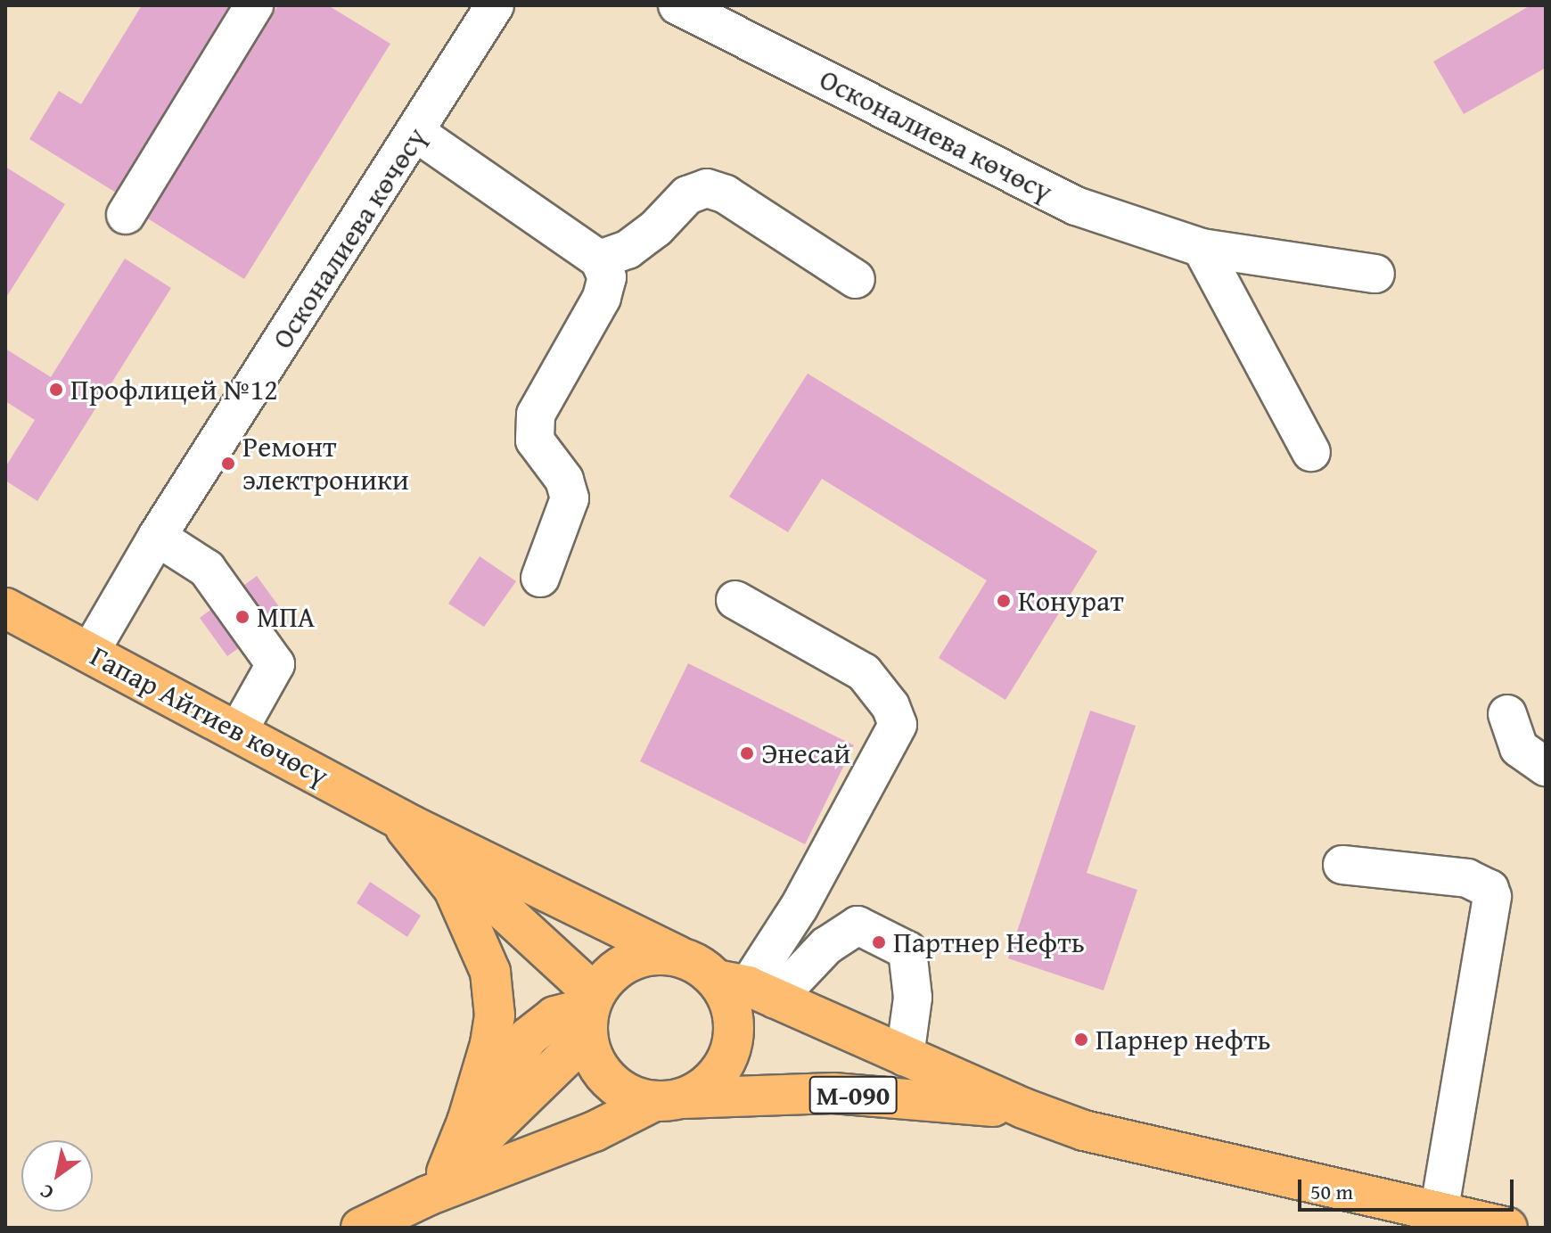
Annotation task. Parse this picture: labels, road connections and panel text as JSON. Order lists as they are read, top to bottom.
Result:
{
  "streets": {
    "main road": ["Гапар Айтиев көчөсү", "М-090"],
    "street": ["Осконалиева көчөсү"]
  },
  "crossings": [
    ["Осконалиева көчөсү", "Гапар Айтиев көчөсү"],
    ["Гапар Айтиев көчөсү", "М-090"]
  ],
  "places": [
    "Профлицей №12",
    "Ремонт электроники",
    "Конурат",
    "МПА",
    "Энесай",
    "Партнер Нефть",
    "Парнер нефть"
  ],
  "scale_bar": "50 m",
  "north": "bottom left"
}
